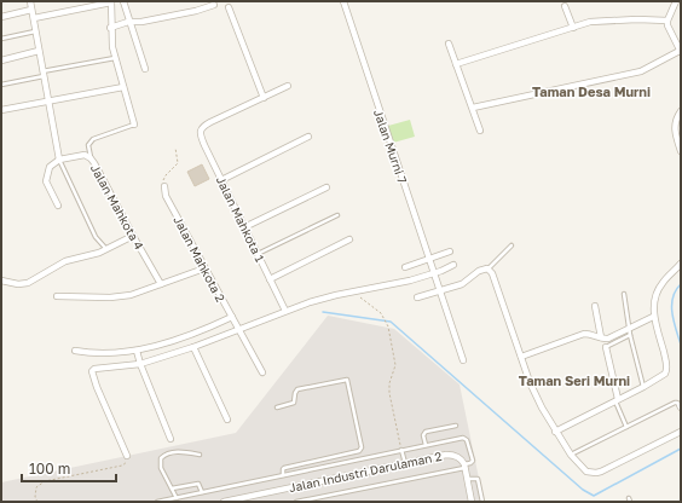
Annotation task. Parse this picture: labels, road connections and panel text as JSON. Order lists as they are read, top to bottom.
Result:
{
  "streets": {
    "street": [
      "Jalan Murni 7",
      "Jalan Mahkota 4",
      "Jalan Mahkota 1",
      "Jalan Mahkota 2",
      "Jalan Industri Darulaman 2"
    ]
  },
  "districts": ["Taman Desa Murni", "Taman Seri Murni"],
  "scale_bar": "100 m"
}
